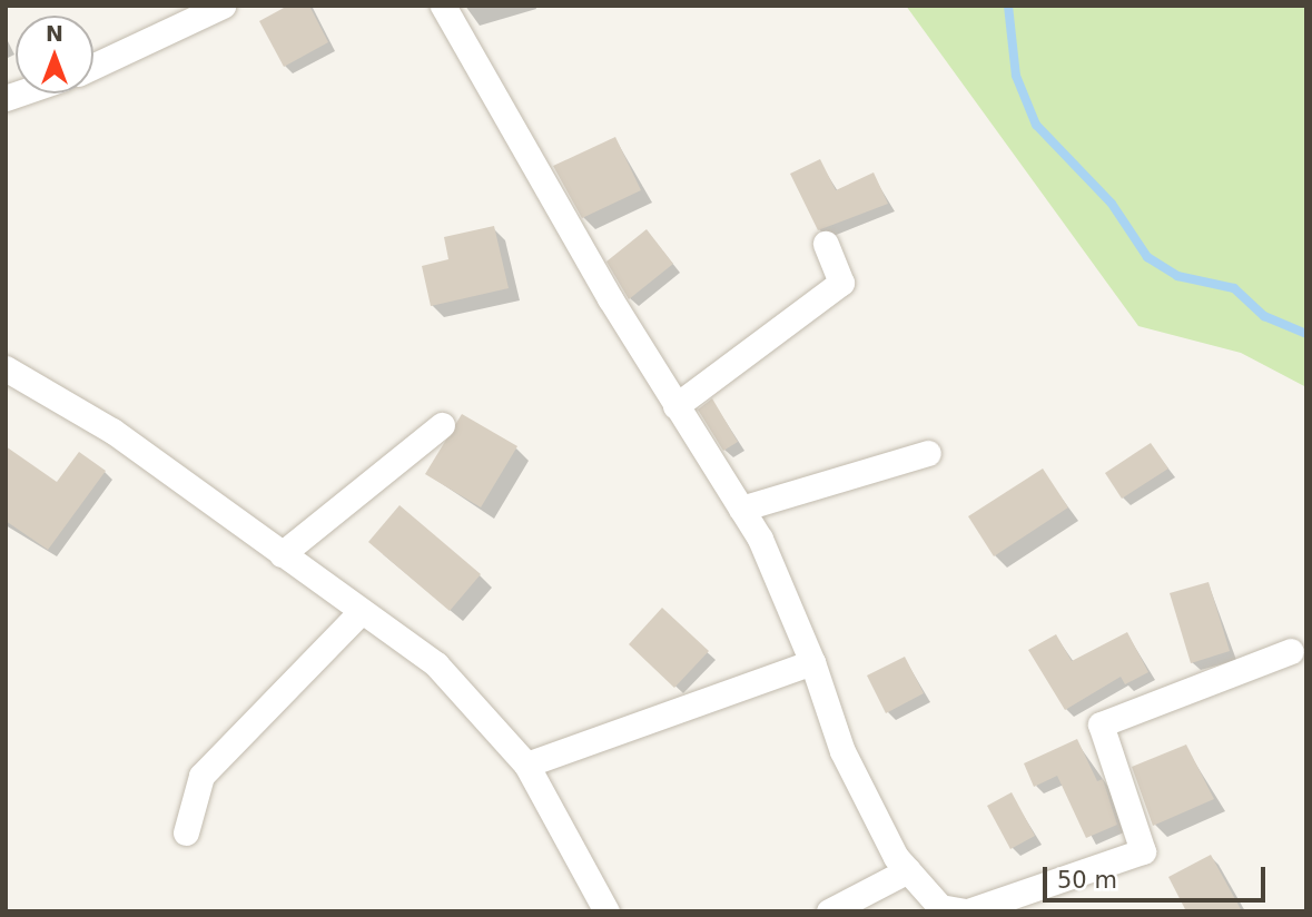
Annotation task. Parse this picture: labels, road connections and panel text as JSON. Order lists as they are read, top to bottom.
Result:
{
  "scale_bar": "50 m",
  "north": "top"
}
